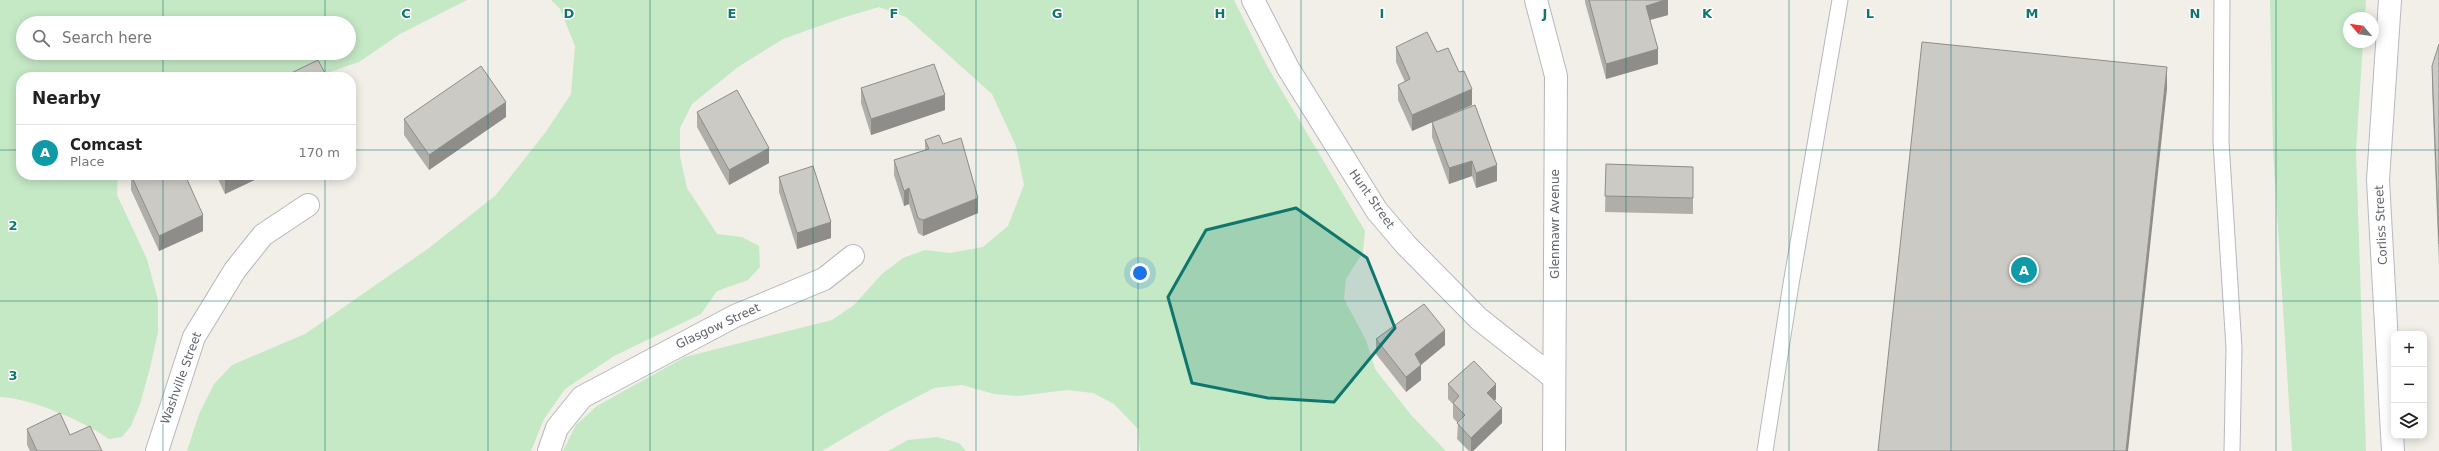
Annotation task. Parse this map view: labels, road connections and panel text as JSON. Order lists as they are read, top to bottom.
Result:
{
  "streets": {
    "street": [
      "Hunt Street",
      "Glenmawr Avenue",
      "Corliss Street",
      "Glasgow Street",
      "Washville Street"
    ]
  },
  "crossings": [
    ["Hunt Street", "Glenmawr Avenue"]
  ],
  "north": "top left",
  "page": {
    "search": "Search here",
    "heading": "Nearby",
    "list": [
      {
        "mark": "A",
        "name": "Comcast",
        "note": "Place",
        "value": "170 m"
      }
    ],
    "pins": "A",
    "map_buttons": ["+", "−"]
  },
  "grid": {
    "columns": [
      "C",
      "D",
      "E",
      "F",
      "G",
      "H",
      "I",
      "J",
      "K",
      "L",
      "M",
      "N"
    ],
    "rows": ["2", "3"]
  }
}
